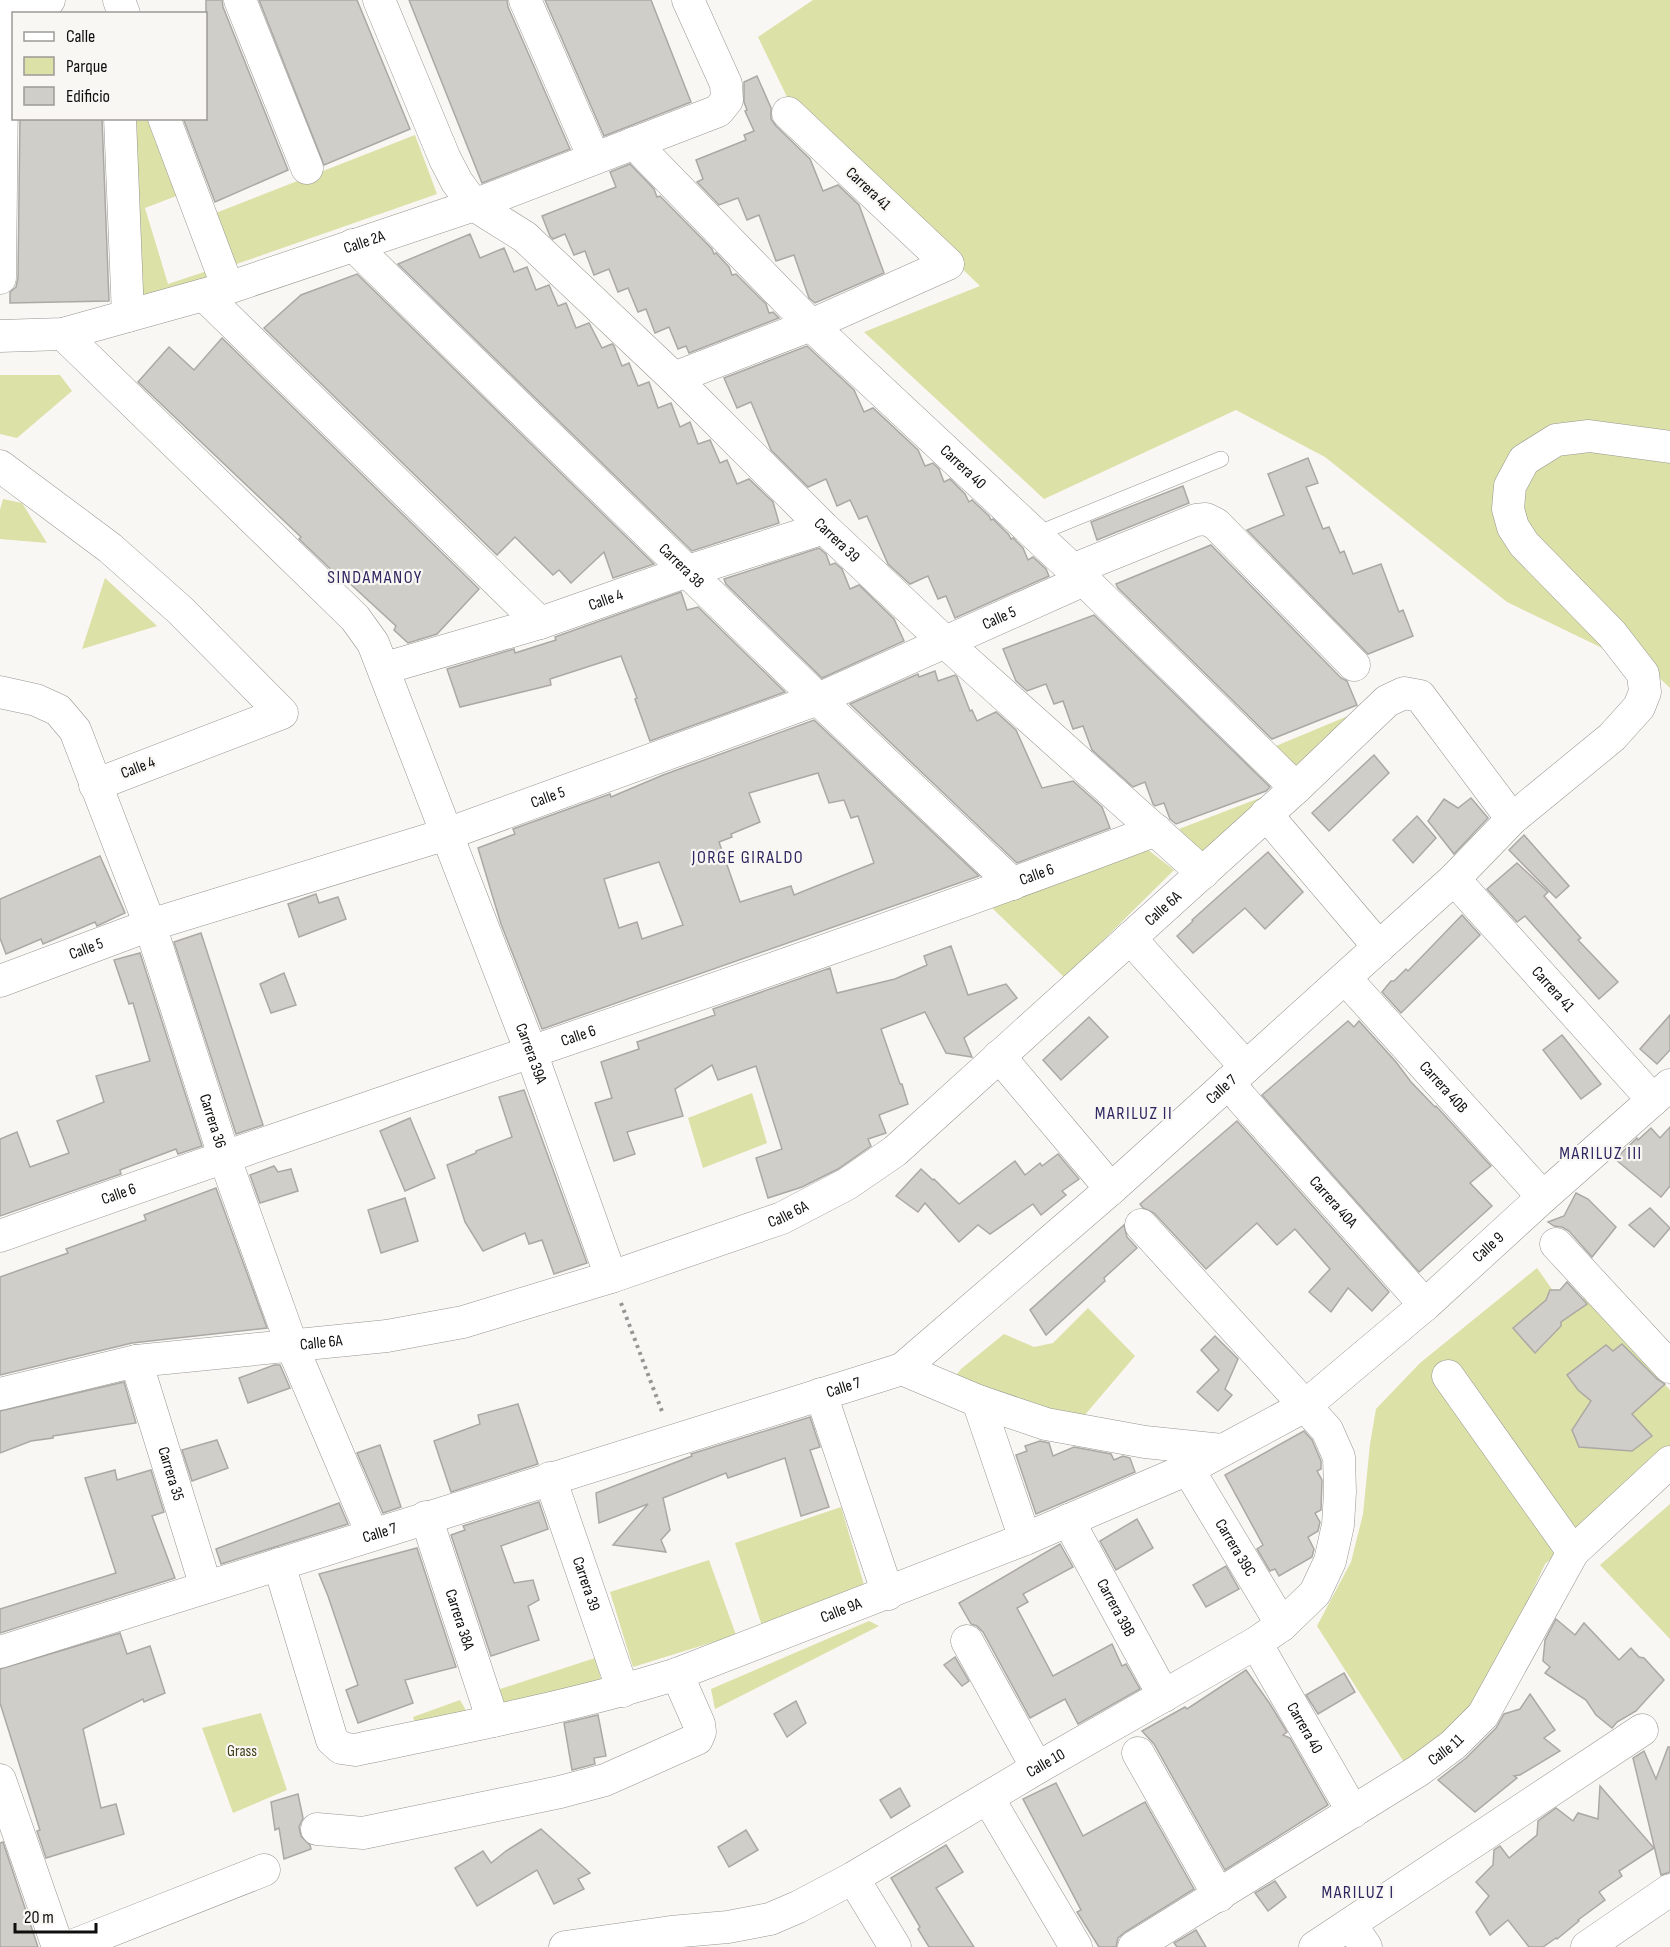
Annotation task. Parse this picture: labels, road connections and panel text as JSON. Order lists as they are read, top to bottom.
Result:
{
  "streets": {
    "street": [
      "Carrera 41",
      "Calle 2A",
      "Carrera 40",
      "Carrera 39",
      "Carrera 38",
      "Calle 4",
      "Calle 5",
      "Calle 6",
      "Calle 6A",
      "Carrera 39A",
      "Carrera 40B",
      "Calle 7",
      "Carrera 36",
      "Carrera 40A",
      "Calle 9",
      "Carrera 35",
      "Carrera 39C",
      "Carrera 39B",
      "Calle 9A",
      "Carrera 38A",
      "Calle 11",
      "Calle 10"
    ]
  },
  "crossings": [
    ["Carrera 41", "Carrera 40"],
    ["Carrera 41", "Calle 7"],
    ["Carrera 41", "Calle 9"],
    ["Calle 2A", "Carrera 40"],
    ["Calle 2A", "Carrera 39"],
    ["Calle 2A", "Carrera 38"],
    ["Calle 2A", "Carrera 39A"],
    ["Carrera 40", "Calle 5"],
    ["Carrera 40", "Calle 6A"],
    ["Carrera 40", "Calle 11"],
    ["Carrera 40", "Calle 10"],
    ["Carrera 39", "Calle 4"],
    ["Carrera 39", "Calle 5"],
    ["Carrera 39", "Calle 6"],
    ["Carrera 39", "Calle 6A"],
    ["Carrera 39", "Calle 7"],
    ["Carrera 39", "Calle 9A"],
    ["Carrera 38", "Calle 4"],
    ["Carrera 38", "Calle 5"],
    ["Carrera 38", "Calle 6"],
    ["Calle 4", "Carrera 39A"],
    ["Calle 4", "Carrera 36"],
    ["Calle 5", "Carrera 39A"],
    ["Calle 5", "Carrera 36"],
    ["Calle 6", "Carrera 39A"],
    ["Calle 6", "Carrera 36"],
    ["Calle 6A", "Carrera 39A"],
    ["Calle 6A", "Calle 7"],
    ["Calle 6A", "Carrera 36"],
    ["Calle 6A", "Carrera 40A"],
    ["Calle 6A", "Carrera 35"],
    ["Carrera 40B", "Calle 7"],
    ["Carrera 40B", "Calle 9"],
    ["Calle 7", "Carrera 36"],
    ["Calle 7", "Carrera 40A"],
    ["Calle 7", "Carrera 35"],
    ["Calle 7", "Calle 9A"],
    ["Calle 7", "Carrera 38A"],
    ["Carrera 40A", "Calle 9"],
    ["Calle 9", "Calle 9A"],
    ["Calle 9", "Calle 10"],
    ["Carrera 39C", "Calle 9A"],
    ["Carrera 39C", "Calle 10"],
    ["Carrera 39B", "Calle 9A"],
    ["Carrera 39B", "Calle 10"],
    ["Calle 9A", "Carrera 38A"],
    ["Calle 9A", "Calle 10"]
  ],
  "districts": [
    "SINDAMANOY",
    "JORGE GIRALDO",
    "MARILUZ II",
    "MARILUZ III",
    "MARILUZ I"
  ],
  "parks": ["Grass"],
  "legend": ["Calle", "Parque", "Edificio"],
  "scale_bar": "20 m"
}
